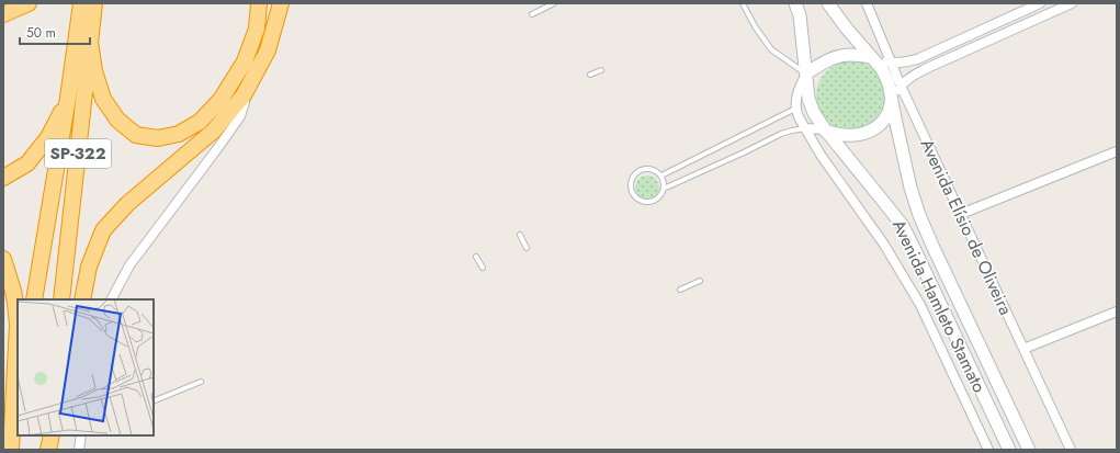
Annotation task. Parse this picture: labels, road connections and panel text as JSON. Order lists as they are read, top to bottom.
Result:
{
  "streets": {
    "highway": ["SP-322"],
    "main road": ["Avenida Hamleto Stamato"],
    "street": ["Avenida Elísio de Oliveira"]
  },
  "scale_bar": "50 m"
}
